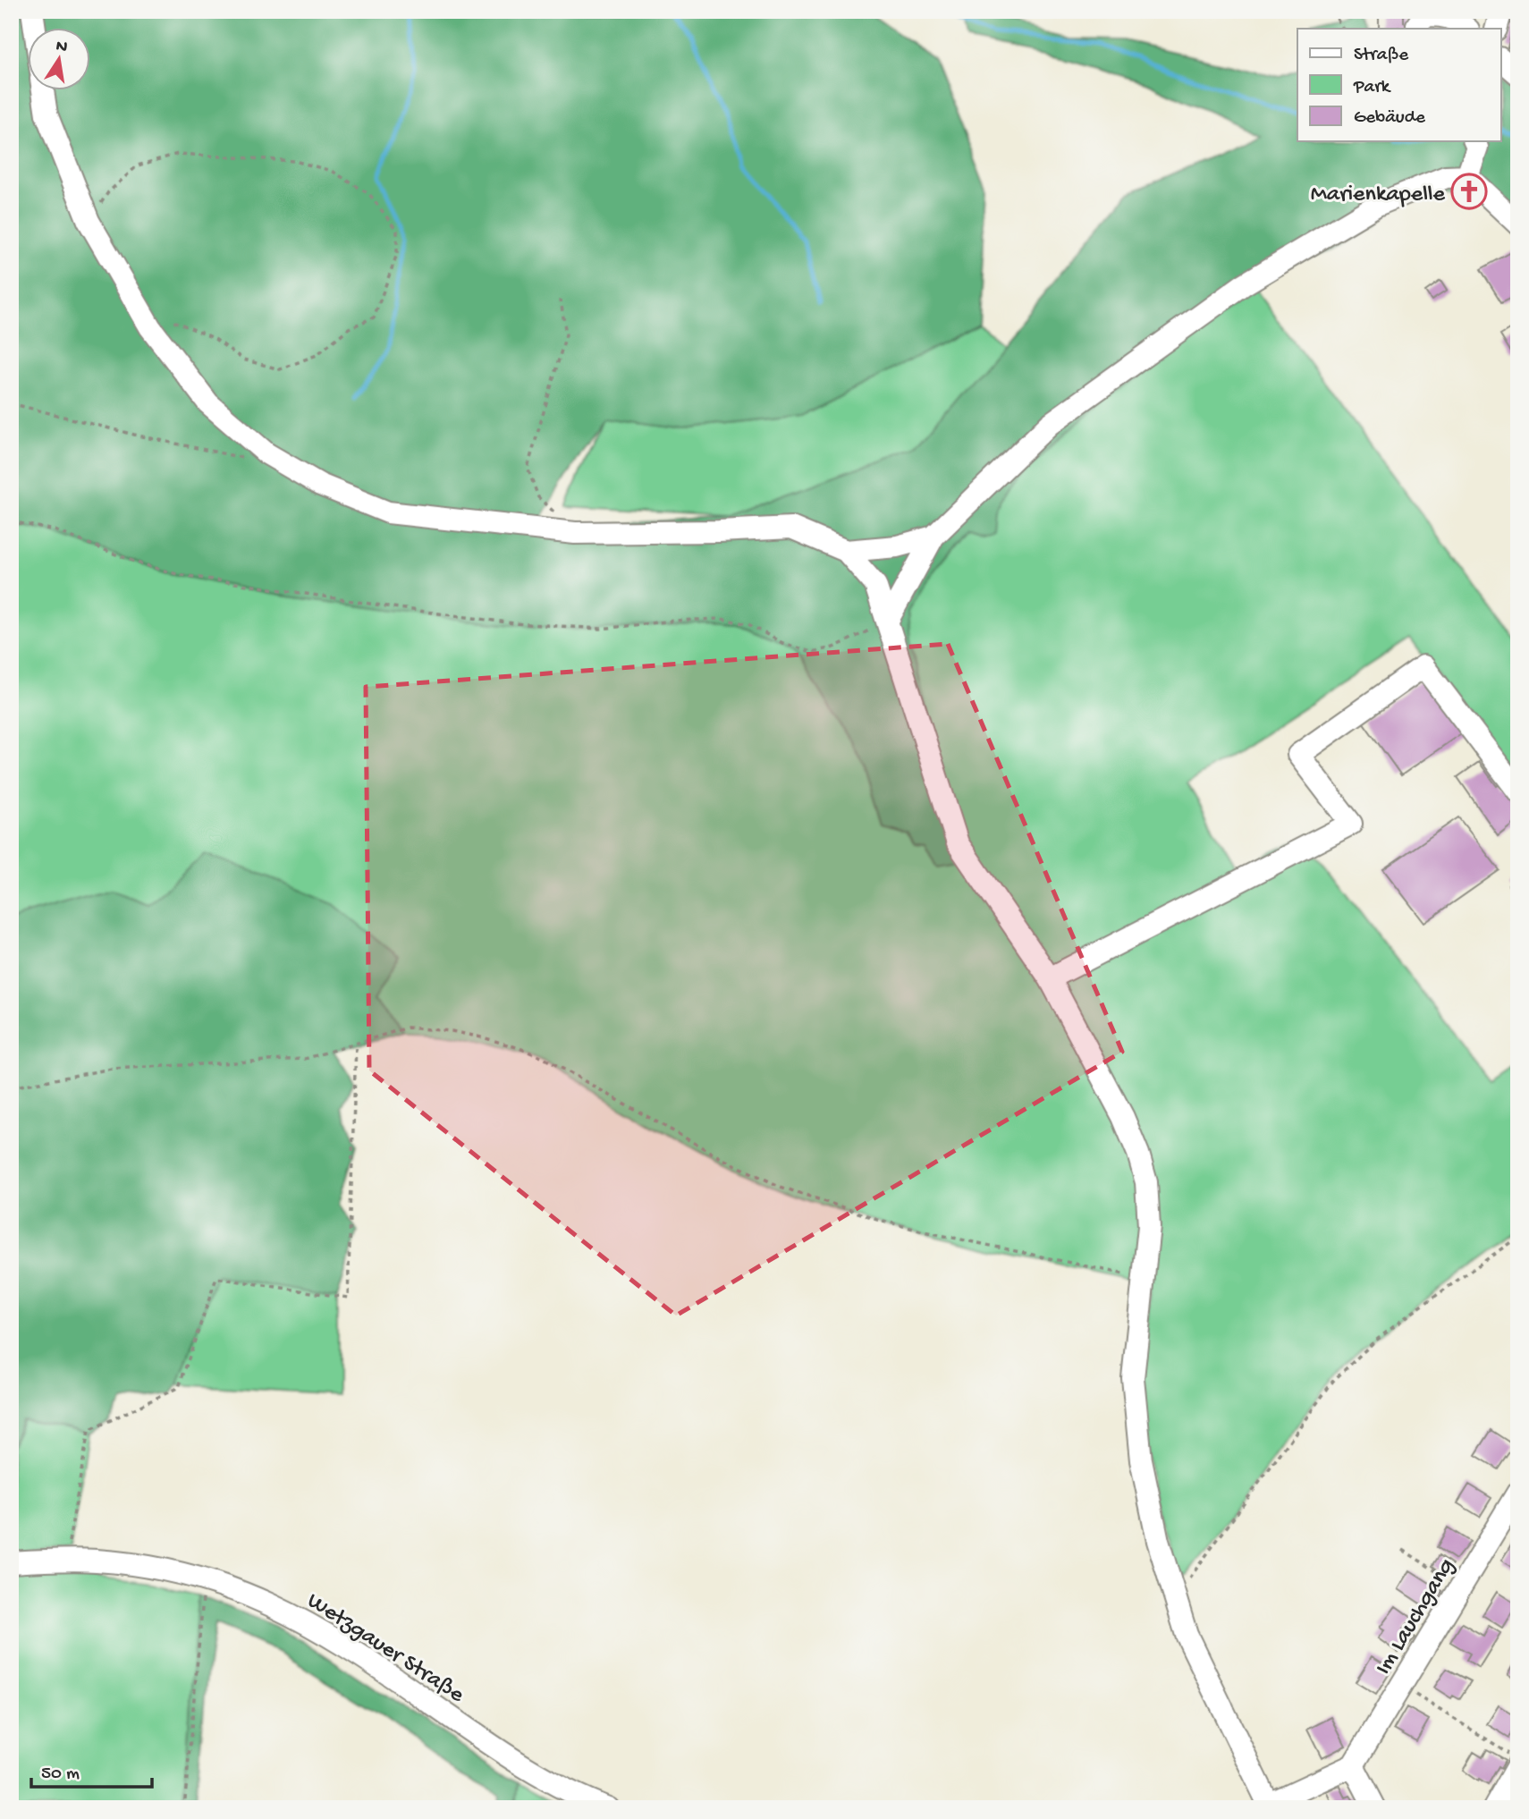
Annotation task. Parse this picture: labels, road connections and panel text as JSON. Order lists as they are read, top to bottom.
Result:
{
  "streets": {
    "street": ["Im Lauchgang", "Wetzgauer Straße"]
  },
  "places": {
    "church": ["Marienkapelle"]
  },
  "legend": ["Straße", "Park", "Gebäude"],
  "scale_bar": "50 m",
  "north": "top"
}
